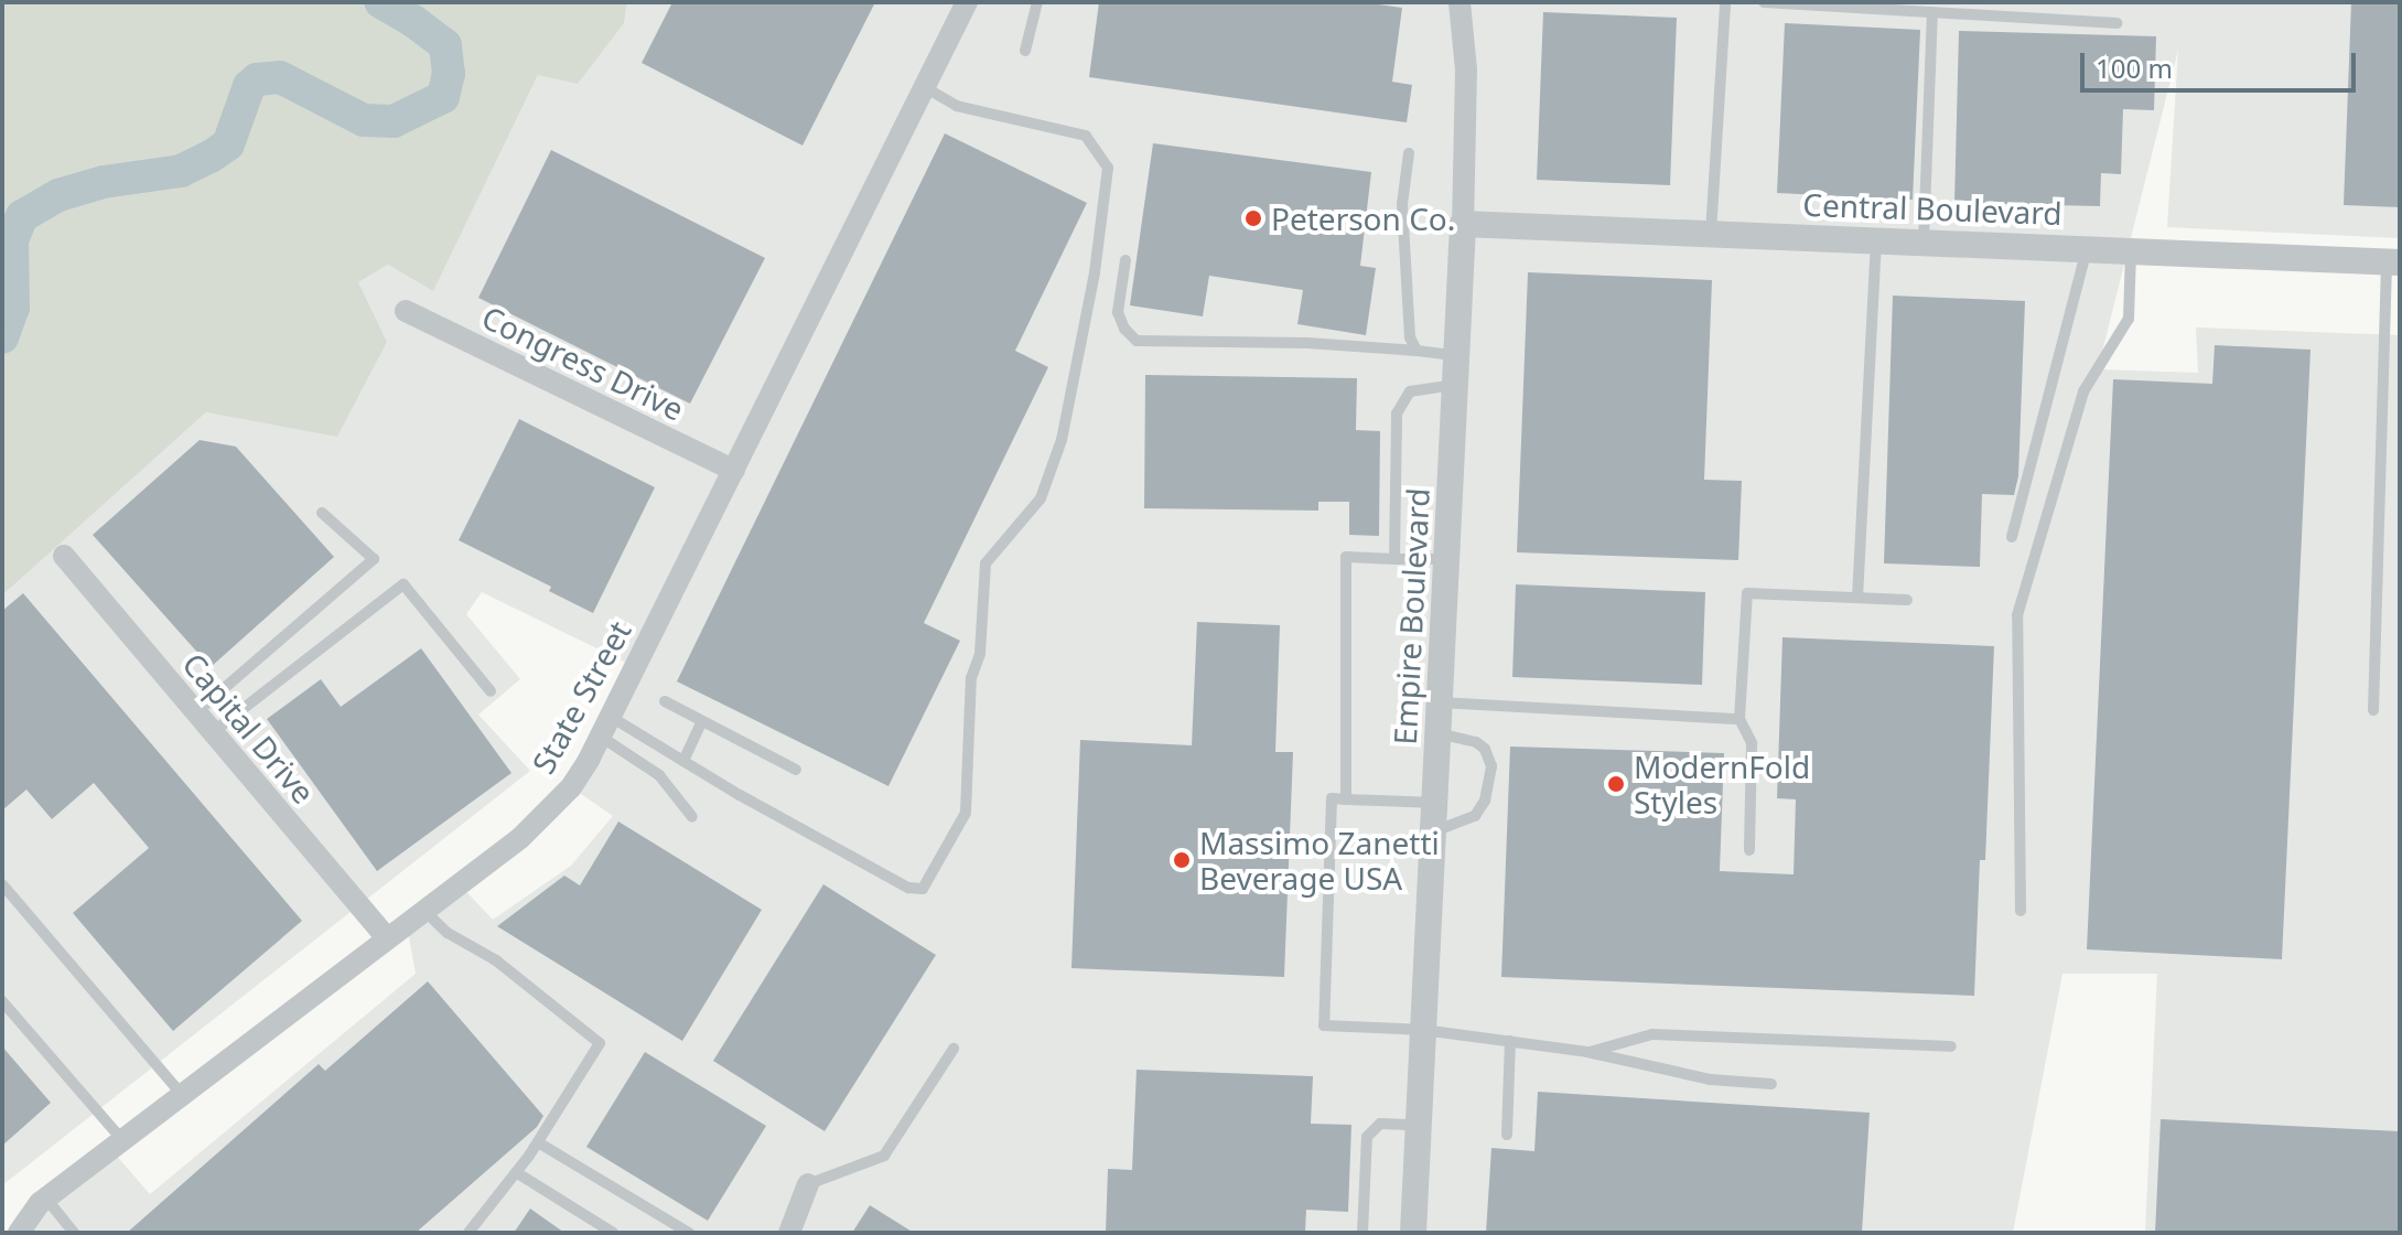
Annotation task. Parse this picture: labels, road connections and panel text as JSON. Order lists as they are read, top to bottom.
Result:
{
  "streets": {
    "street": [
      "Central Boulevard",
      "Congress Drive",
      "Empire Boulevard",
      "State Street",
      "Capital Drive"
    ]
  },
  "crossings": [
    ["Central Boulevard", "Empire Boulevard"],
    ["Congress Drive", "State Street"],
    ["State Street", "Capital Drive"]
  ],
  "places": ["Peterson Co.", "ModernFold Styles", "Massimo Zanetti Beverage USA"],
  "scale_bar": "100 m"
}
